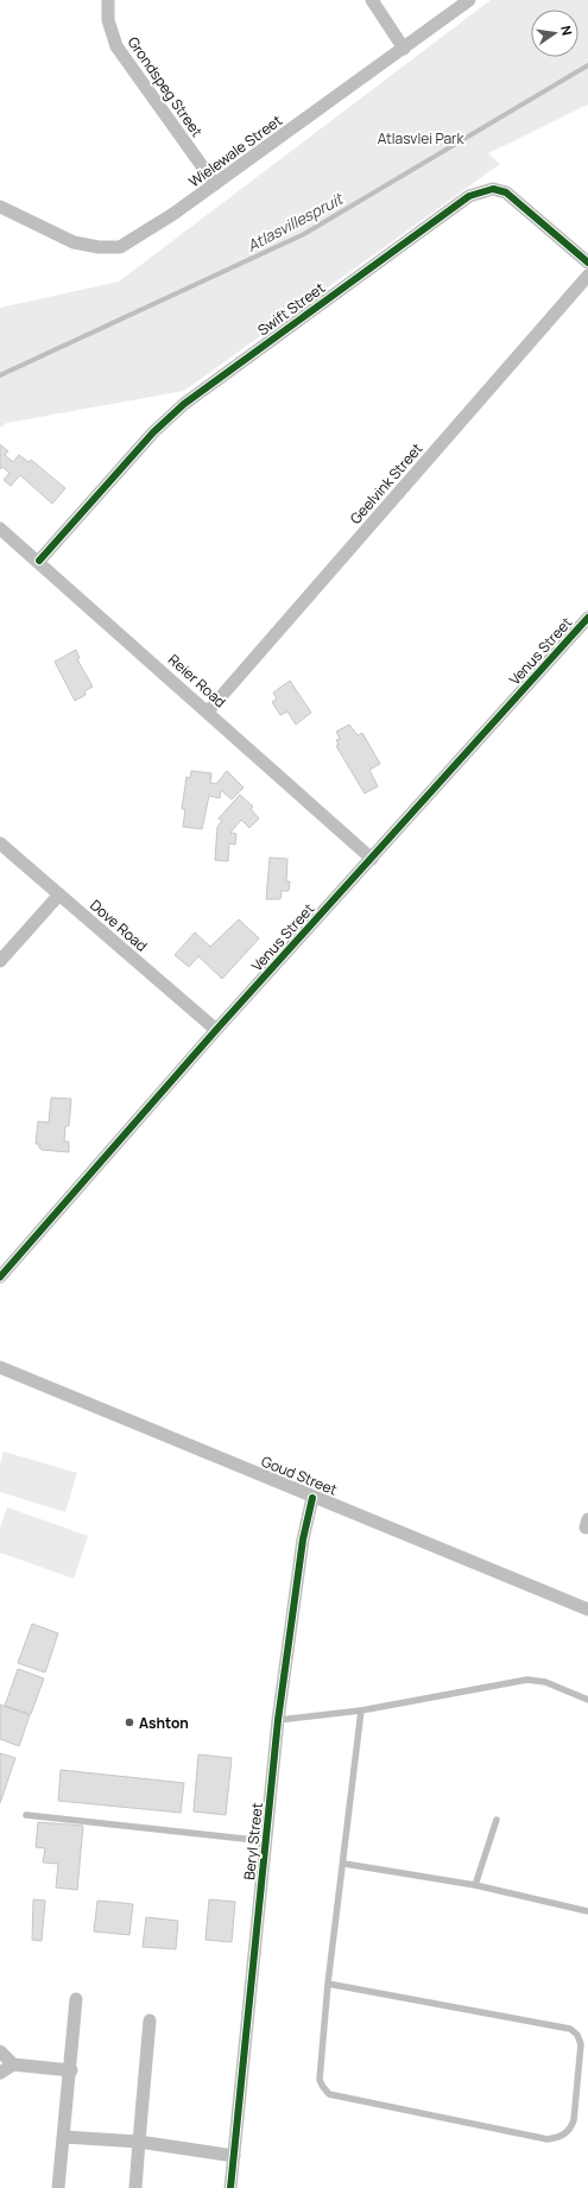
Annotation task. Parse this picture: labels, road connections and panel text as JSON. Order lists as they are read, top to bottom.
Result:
{
  "streets": {
    "street": [
      "Grondspeg Street",
      "Wielewale Street",
      "Swift Street",
      "Geelvink Street",
      "Venus Street",
      "Reier Road",
      "Dove Road",
      "Goud Street",
      "Beryl Street"
    ]
  },
  "crossings": [
    ["Grondspeg Street", "Wielewale Street"],
    ["Swift Street", "Reier Road"],
    ["Geelvink Street", "Reier Road"],
    ["Venus Street", "Reier Road"],
    ["Venus Street", "Dove Road"],
    ["Goud Street", "Beryl Street"]
  ],
  "water": ["Atlasvillespruit"],
  "parks": ["Atlasvlei Park"],
  "places": ["Ashton"],
  "north": "right"
}
